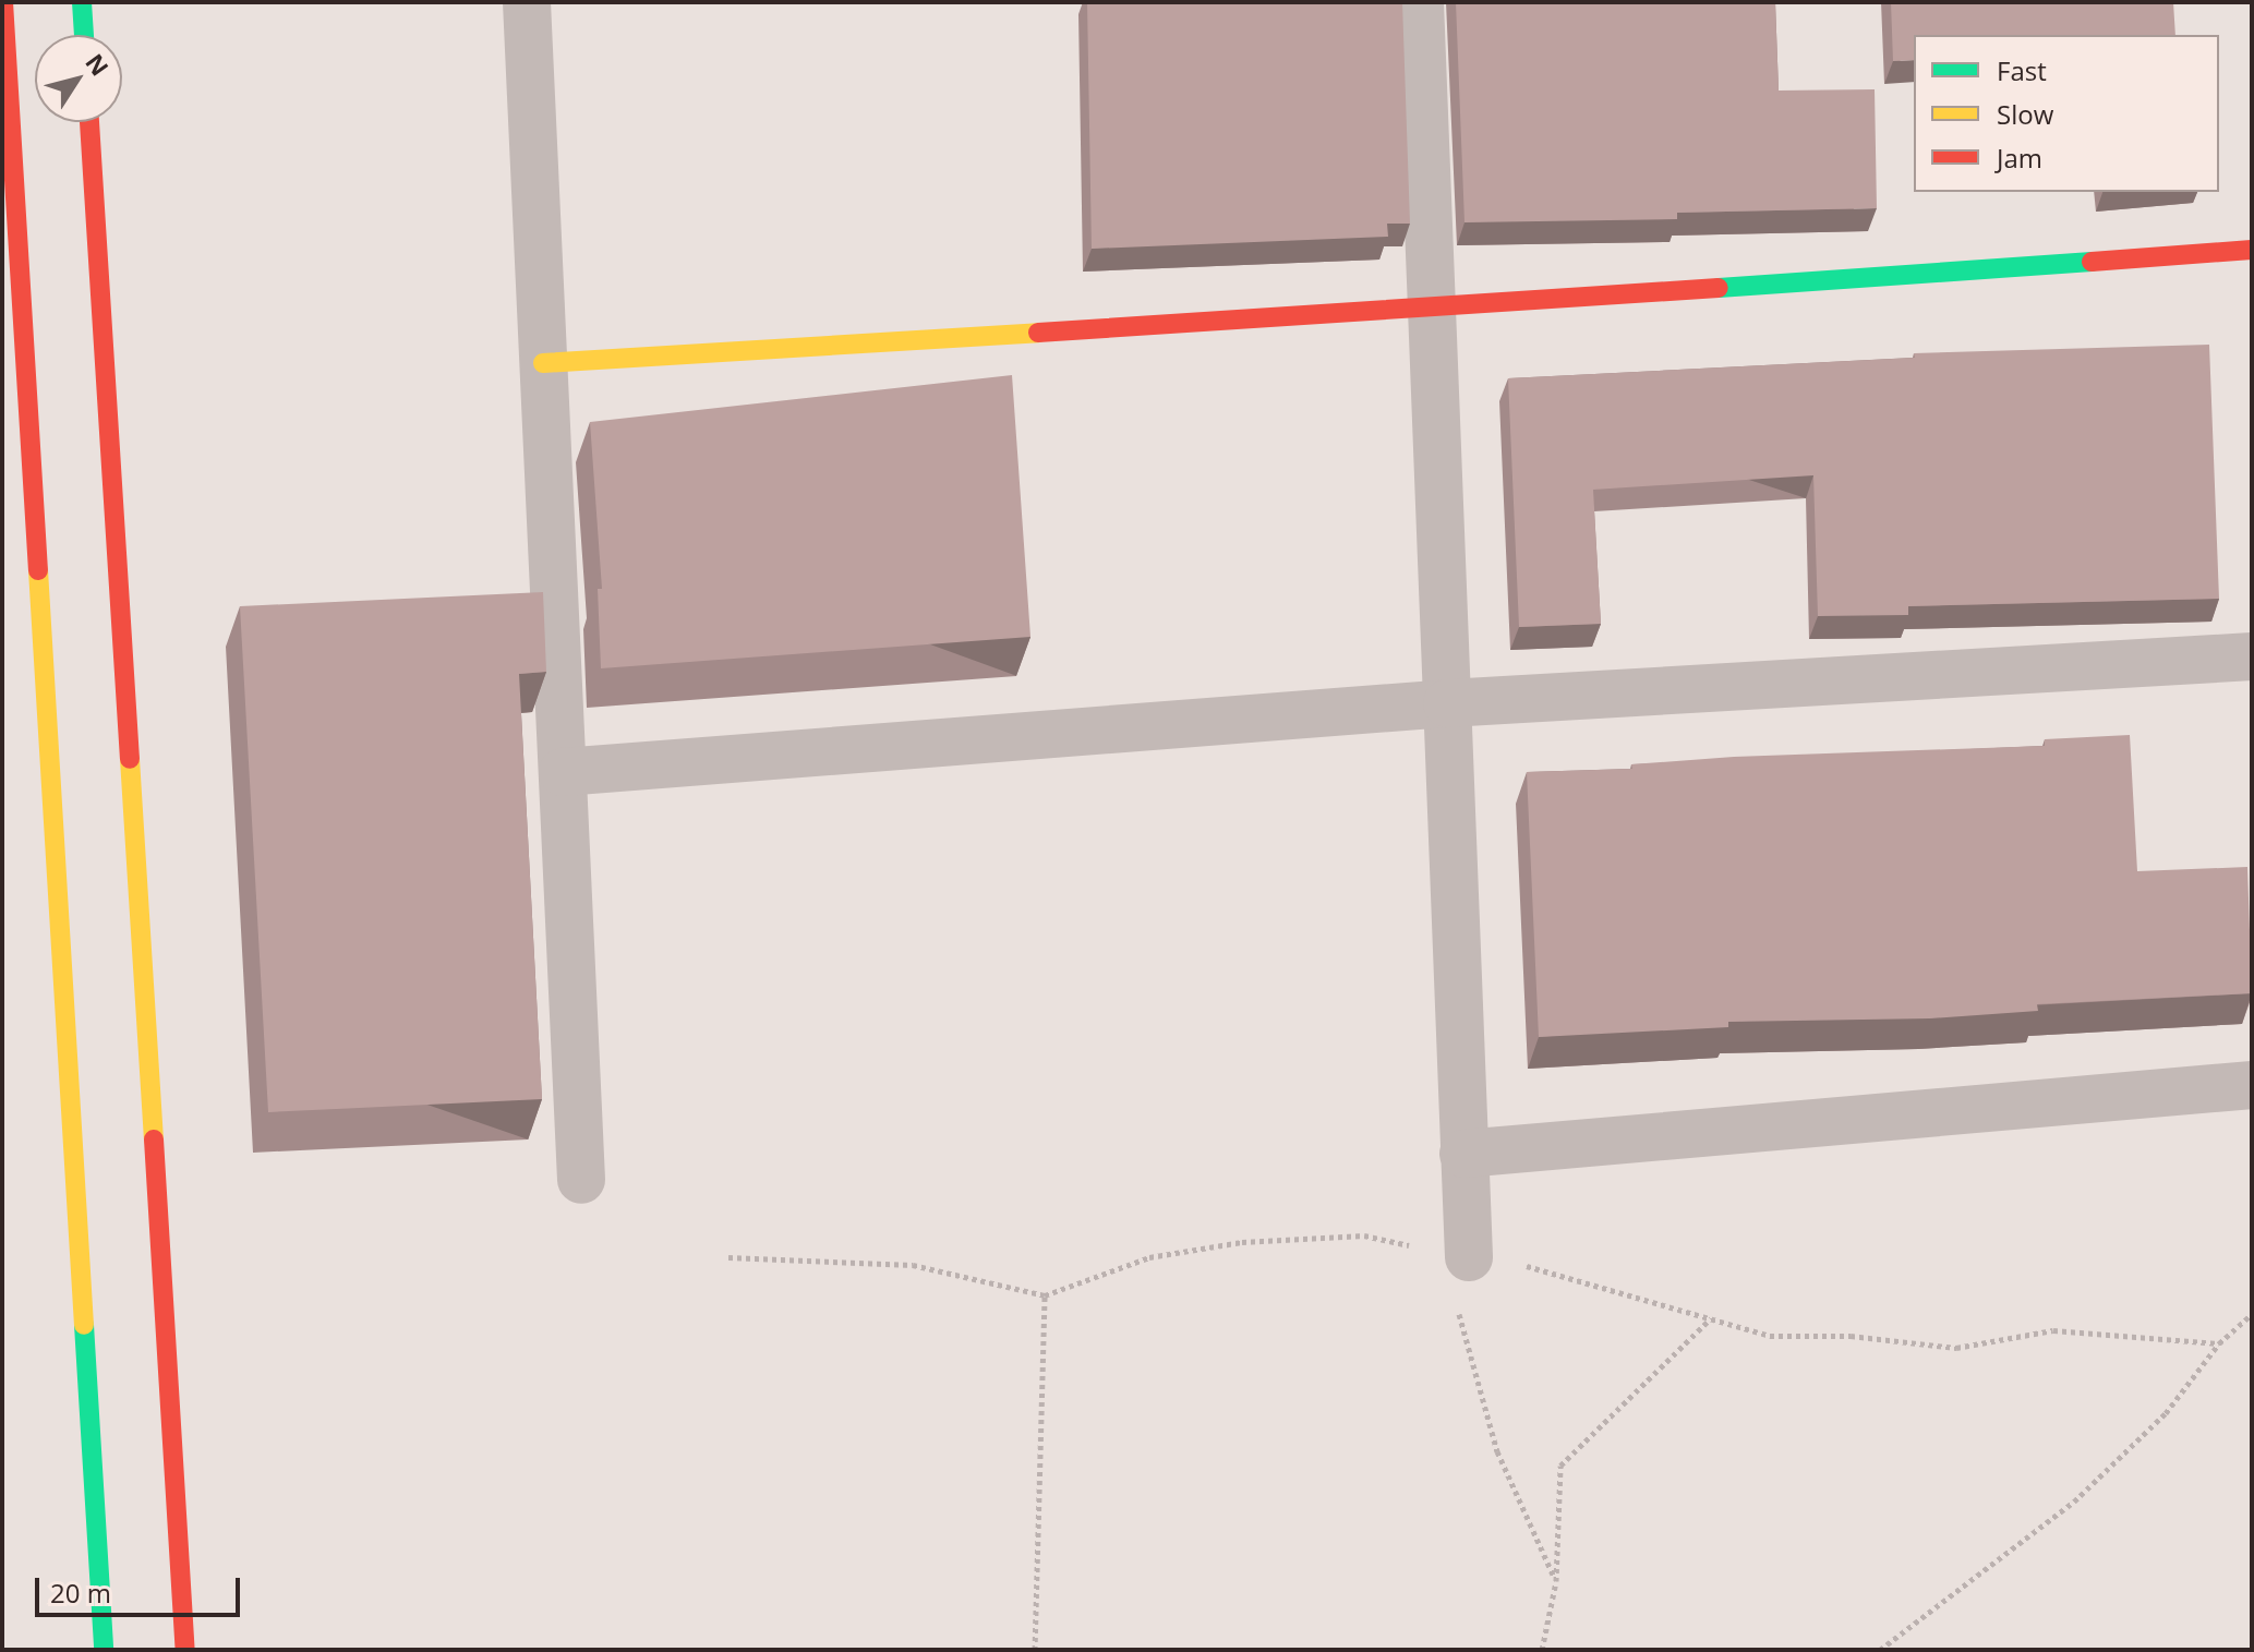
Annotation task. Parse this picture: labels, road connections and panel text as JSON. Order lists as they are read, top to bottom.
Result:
{
  "legend": ["Fast", "Slow", "Jam"],
  "scale_bar": "20 m",
  "north": "top right"
}
